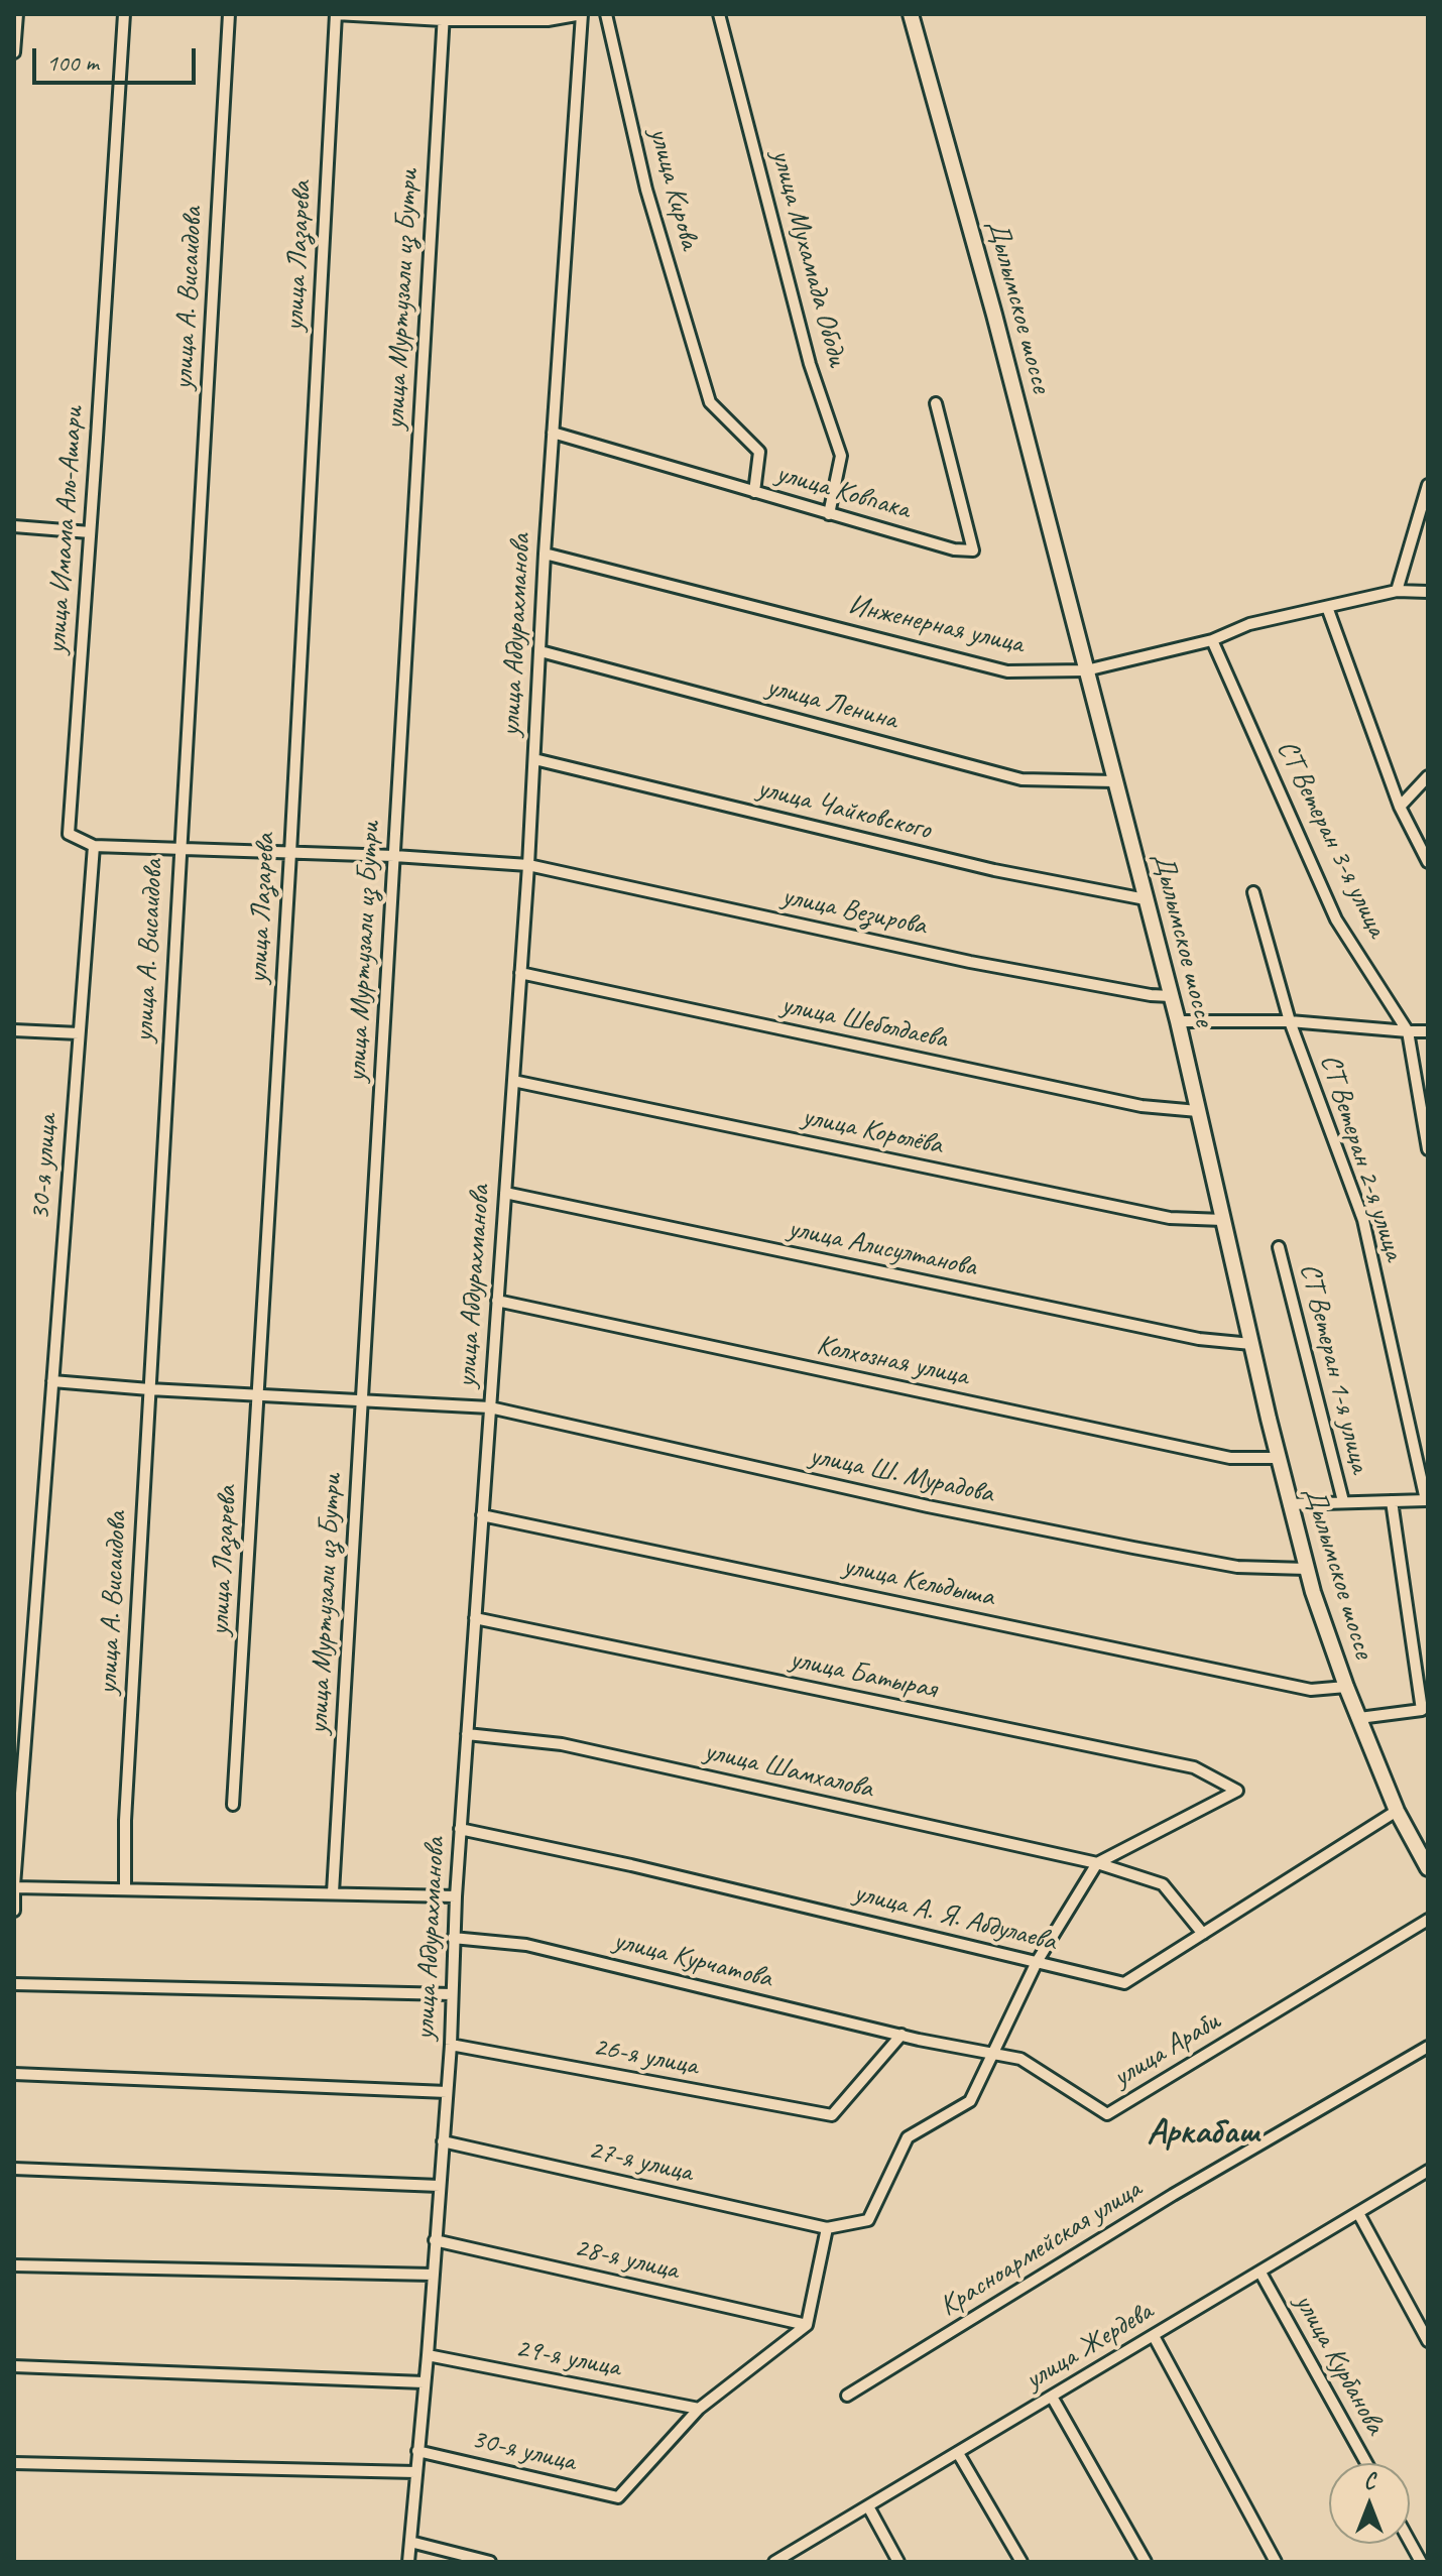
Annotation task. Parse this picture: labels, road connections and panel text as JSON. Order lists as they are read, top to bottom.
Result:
{
  "streets": {
    "main road": ["Дылымское шоссе"],
    "street": [
      "улица Кирова",
      "улица Лазарева",
      "улица Мухамада Ободи",
      "улица А. Висаидова",
      "улица Муртузали из Бутри",
      "улица Ковпака",
      "улица Имама Аль-Ашари",
      "Инженерная улица",
      "улица Абдурахманова",
      "улица Ленина",
      "улица Чайковского",
      "СТ Ветеран 3-я улица",
      "улица Везирова",
      "улица Шеболдаева",
      "улица Королёва",
      "СТ Ветеран 2-я улица",
      "30-я улица",
      "улица Алисултанова",
      "Колхозная улица",
      "СТ Ветеран 1-я улица",
      "улица Ш. Мурадова",
      "улица Кельдыша",
      "улица Батырая",
      "улица Шамхалова",
      "улица А. Я. Абдулаева",
      "улица Курчатова",
      "улица Араби",
      "26-я улица",
      "27-я улица",
      "Красноармейская улица",
      "28-я улица",
      "улица Жердева",
      "29-я улица",
      "улица Курбанова"
    ]
  },
  "crossings": [
    ["улица Кирова", "улица Ковпака"],
    ["улица Лазарева", "улица Везирова"],
    ["улица Лазарева", "улица Ш. Мурадова"],
    ["улица Мухамада Ободи", "улица Ковпака"],
    ["улица А. Висаидова", "улица Везирова"],
    ["улица А. Висаидова", "улица Ш. Мурадова"],
    ["улица Муртузали из Бутри", "улица Везирова"],
    ["улица Муртузали из Бутри", "улица Ш. Мурадова"],
    ["Дылымское шоссе", "Инженерная улица"],
    ["Дылымское шоссе", "улица Ленина"],
    ["Дылымское шоссе", "улица Чайковского"],
    ["Дылымское шоссе", "улица Везирова"],
    ["Дылымское шоссе", "улица Шеболдаева"],
    ["Дылымское шоссе", "улица Королёва"],
    ["Дылымское шоссе", "улица Алисултанова"],
    ["Дылымское шоссе", "Колхозная улица"],
    ["Дылымское шоссе", "СТ Ветеран 1-я улица"],
    ["Дылымское шоссе", "улица Ш. Мурадова"],
    ["Дылымское шоссе", "улица Кельдыша"],
    ["Дылымское шоссе", "улица А. Я. Абдулаева"],
    ["улица Ковпака", "улица Абдурахманова"],
    ["улица Имама Аль-Ашари", "улица Везирова"],
    ["Инженерная улица", "улица Абдурахманова"],
    ["Инженерная улица", "СТ Ветеран 3-я улица"],
    ["улица Абдурахманова", "улица Ленина"],
    ["улица Абдурахманова", "улица Чайковского"],
    ["улица Абдурахманова", "улица Везирова"],
    ["улица Абдурахманова", "улица Шеболдаева"],
    ["улица Абдурахманова", "улица Королёва"],
    ["улица Абдурахманова", "30-я улица"],
    ["улица Абдурахманова", "улица Алисултанова"],
    ["улица Абдурахманова", "Колхозная улица"],
    ["улица Абдурахманова", "улица Ш. Мурадова"],
    ["улица Абдурахманова", "улица Кельдыша"],
    ["улица Абдурахманова", "улица Батырая"],
    ["улица Абдурахманова", "улица Шамхалова"],
    ["улица Абдурахманова", "улица А. Я. Абдулаева"],
    ["улица Абдурахманова", "улица Курчатова"],
    ["улица Абдурахманова", "26-я улица"],
    ["улица Абдурахманова", "27-я улица"],
    ["улица Абдурахманова", "28-я улица"],
    ["улица Абдурахманова", "29-я улица"],
    ["30-я улица", "улица Ш. Мурадова"],
    ["30-я улица", "29-я улица"],
    ["улица Батырая", "улица Шамхалова"],
    ["улица Шамхалова", "улица А. Я. Абдулаева"],
    ["улица Курчатова", "улица Араби"],
    ["улица Курчатова", "26-я улица"],
    ["улица Жердева", "улица Курбанова"]
  ],
  "districts": ["Аркабаш"],
  "scale_bar": "100 m",
  "north": "top"
}
